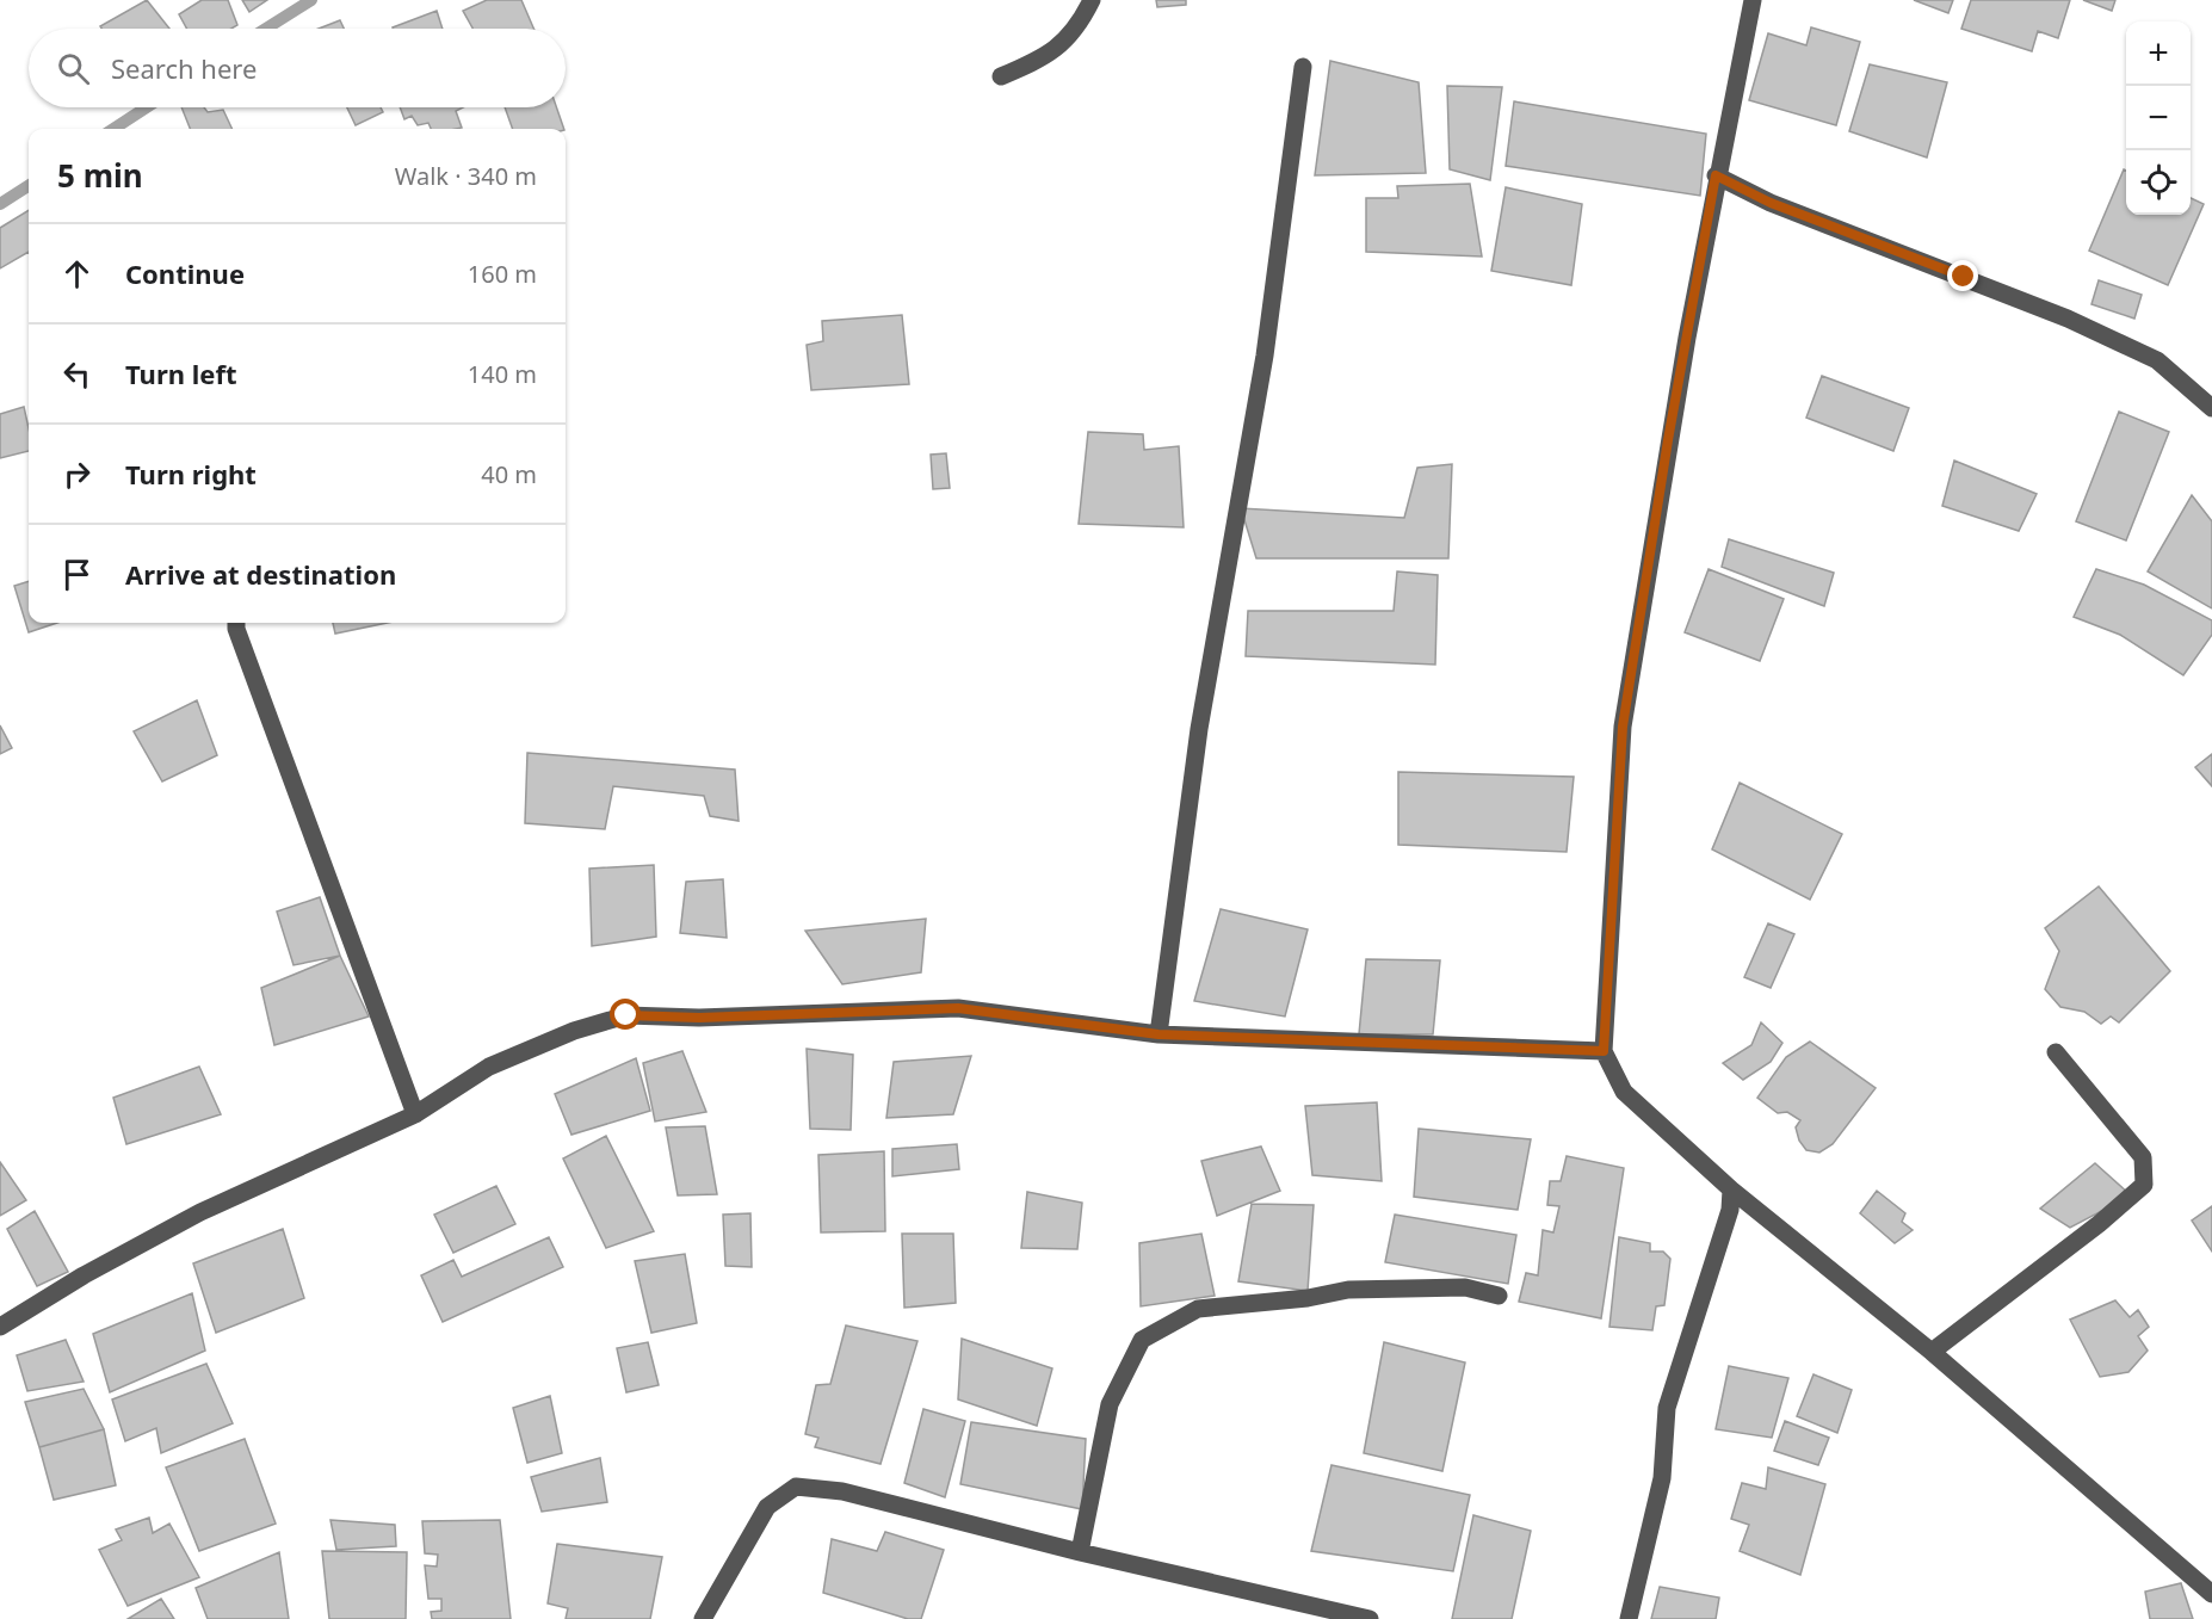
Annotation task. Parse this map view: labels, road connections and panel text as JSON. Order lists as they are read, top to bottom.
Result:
{
  "page": {
    "map_buttons": ["+", "−"],
    "search": "Search here",
    "heading": ["5 min", "Walk · 340 m"],
    "list": [
      ["Continue", "160 m"],
      ["Turn left", "140 m"],
      ["Turn right", "40 m"],
      "Arrive at destination"
    ]
  }
}
